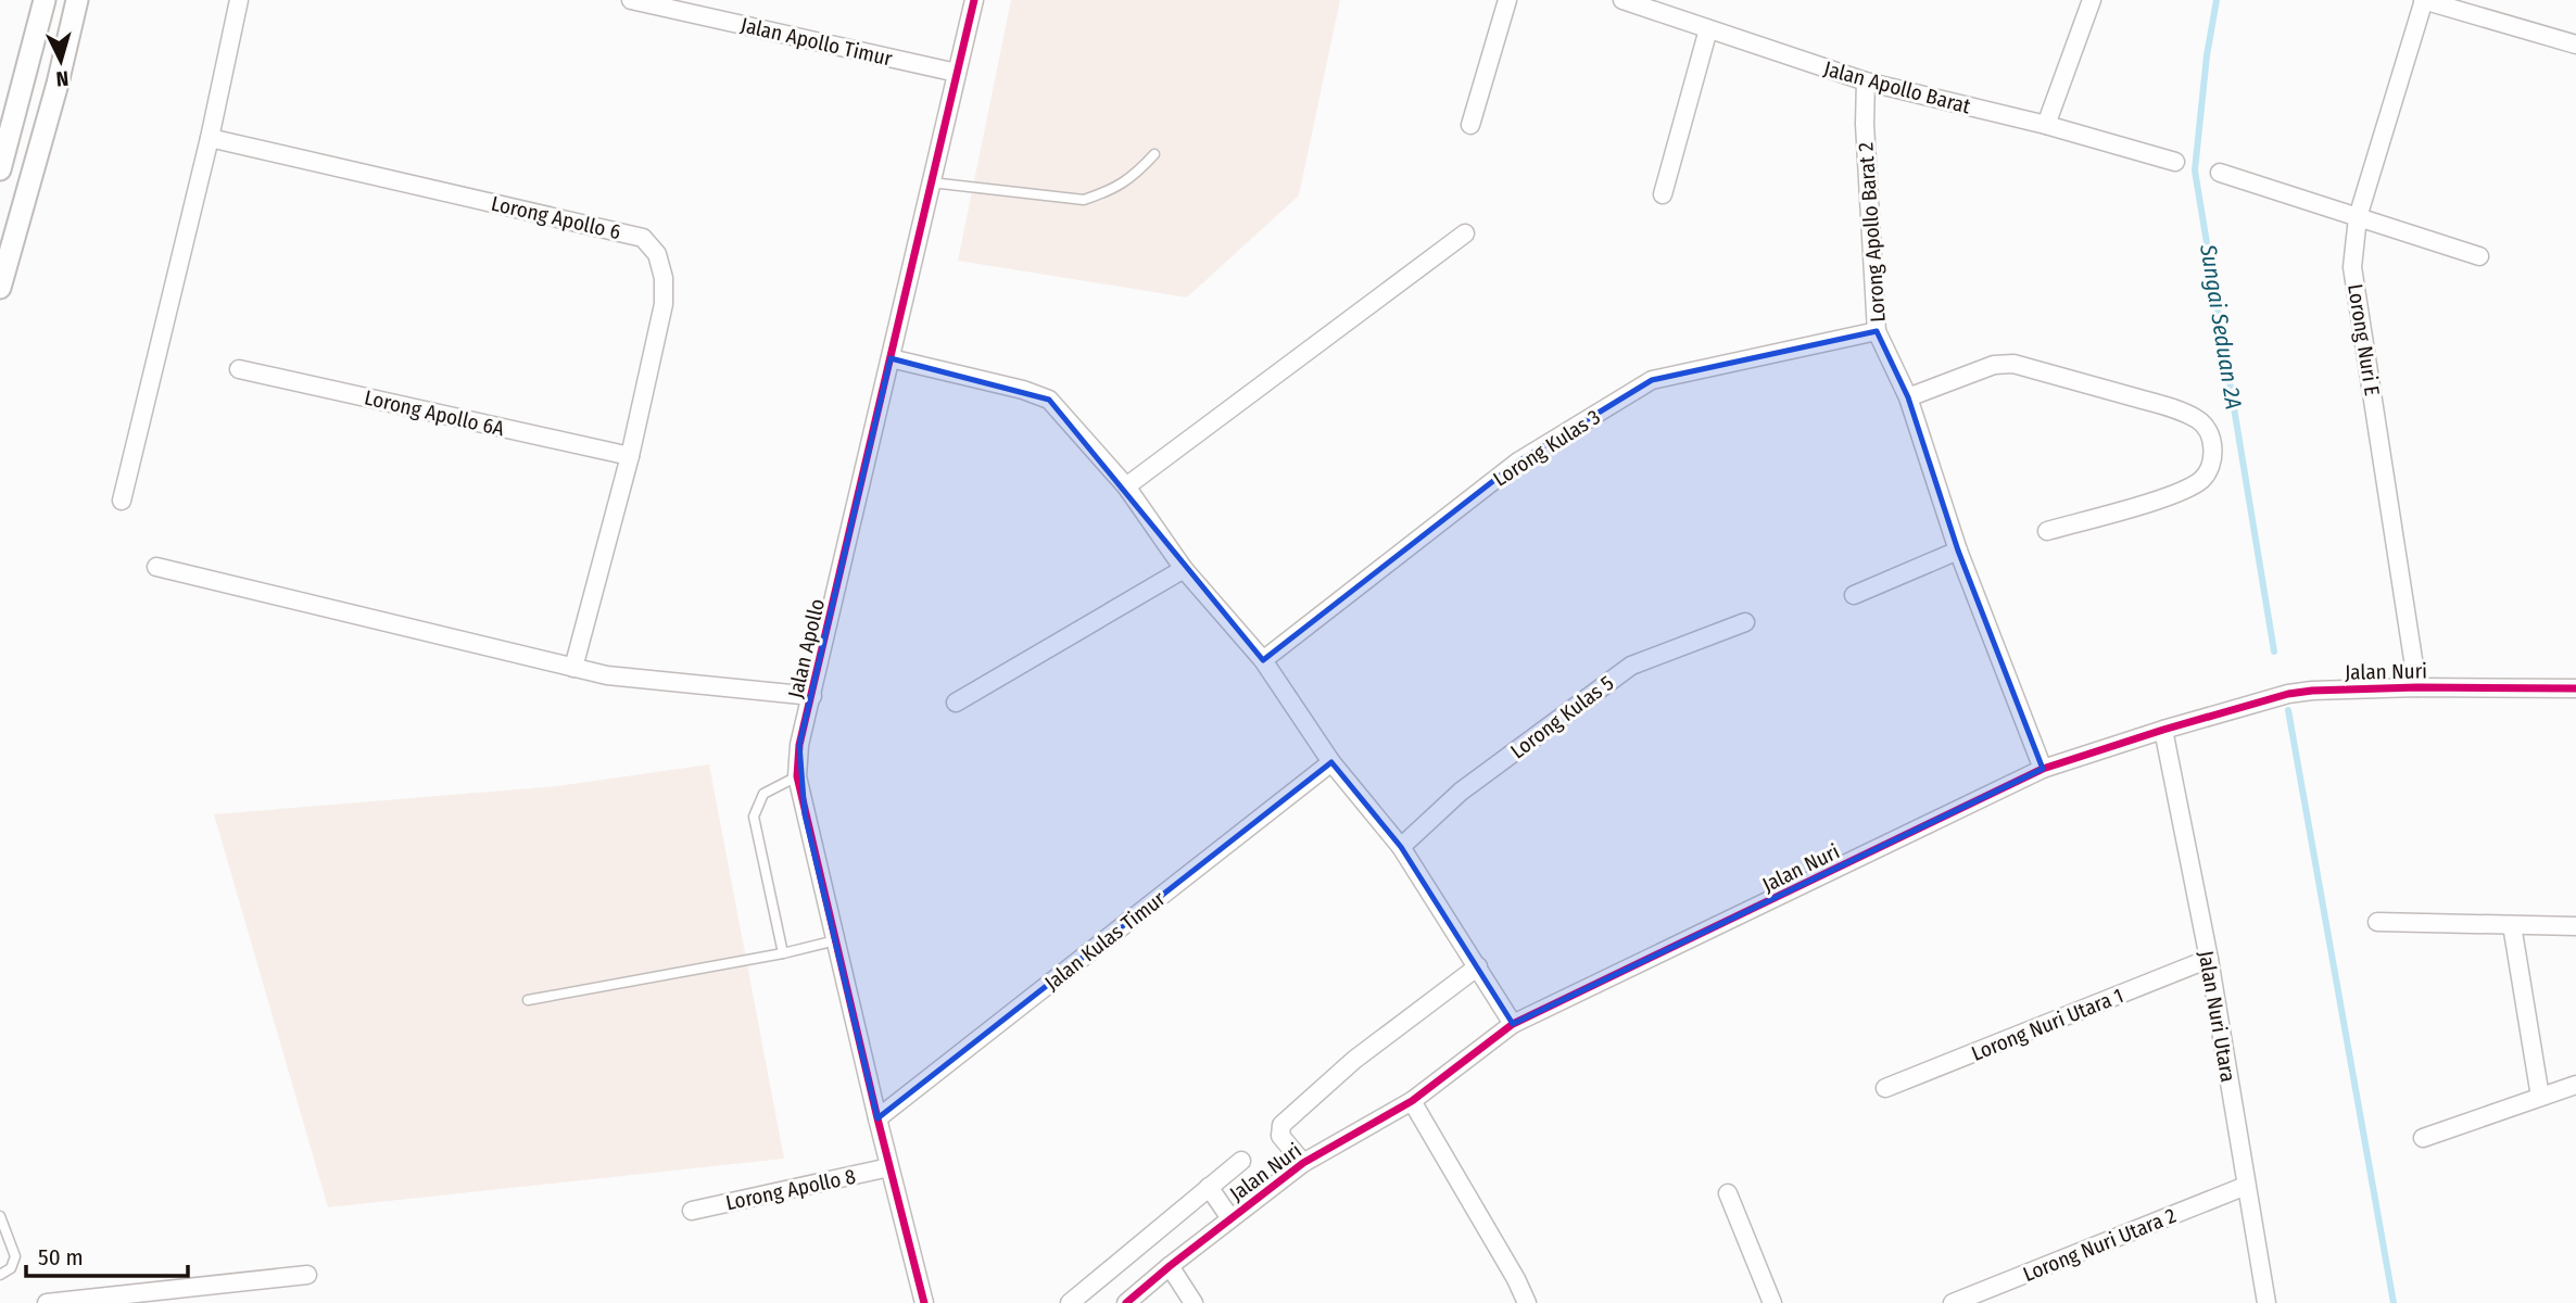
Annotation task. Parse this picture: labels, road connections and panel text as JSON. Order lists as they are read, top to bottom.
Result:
{
  "streets": {
    "street": [
      "Jalan Apollo Timur",
      "Jalan Apollo Barat",
      "Lorong Apollo 6",
      "Lorong Apollo Barat 2",
      "Lorong Nuri E",
      "Lorong Apollo 6A",
      "Lorong Kulas 3",
      "Jalan Apollo",
      "Jalan Nuri",
      "Lorong Kulas 5",
      "Jalan Kulas Timur",
      "Jalan Nuri Utara",
      "Lorong Nuri Utara 1",
      "Lorong Apollo 8",
      "Lorong Nuri Utara 2"
    ]
  },
  "crossings": [
    ["Jalan Apollo Timur", "Jalan Apollo"],
    ["Jalan Apollo Barat", "Lorong Apollo Barat 2"],
    ["Lorong Apollo 6", "Lorong Apollo 6A"],
    ["Lorong Apollo Barat 2", "Lorong Kulas 3"],
    ["Lorong Apollo Barat 2", "Jalan Nuri"],
    ["Lorong Nuri E", "Jalan Nuri"],
    ["Jalan Apollo", "Jalan Kulas Timur"],
    ["Jalan Apollo", "Lorong Apollo 8"],
    ["Jalan Nuri", "Jalan Nuri Utara"],
    ["Jalan Nuri Utara", "Lorong Nuri Utara 1"],
    ["Jalan Nuri Utara", "Lorong Nuri Utara 2"]
  ],
  "water": ["Sungai Seduan 2A"],
  "scale_bar": "50 m",
  "north": "bottom"
}
